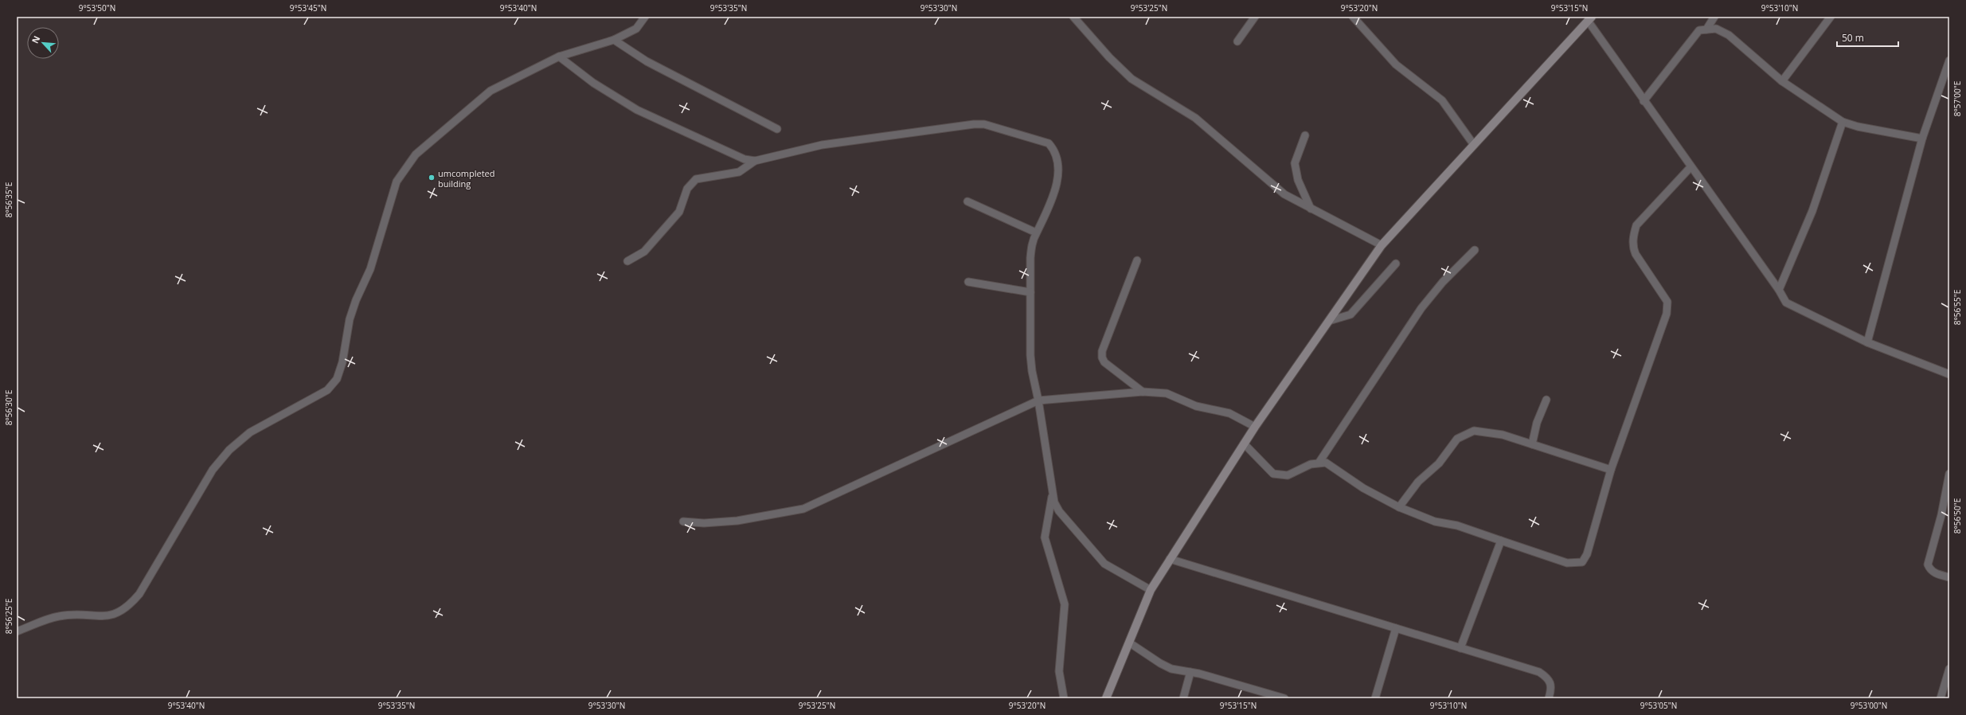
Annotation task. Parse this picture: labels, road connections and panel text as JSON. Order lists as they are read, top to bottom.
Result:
{
  "places": ["umcompleted building"],
  "scale_bar": "50 m",
  "north": "top left",
  "coordinates": [
    "9°53'50\"N",
    "9°53'45\"N",
    "9°53'40\"N",
    "9°53'35\"N",
    "9°53'30\"N",
    "9°53'25\"N",
    "9°53'20\"N",
    "9°53'15\"N",
    "9°53'10\"N",
    "8°57'00\"E",
    "8°56'35\"E",
    "8°56'55\"E",
    "8°56'30\"E",
    "8°56'50\"E",
    "8°56'25\"E",
    "9°53'05\"N",
    "9°53'00\"N"
  ]
}
